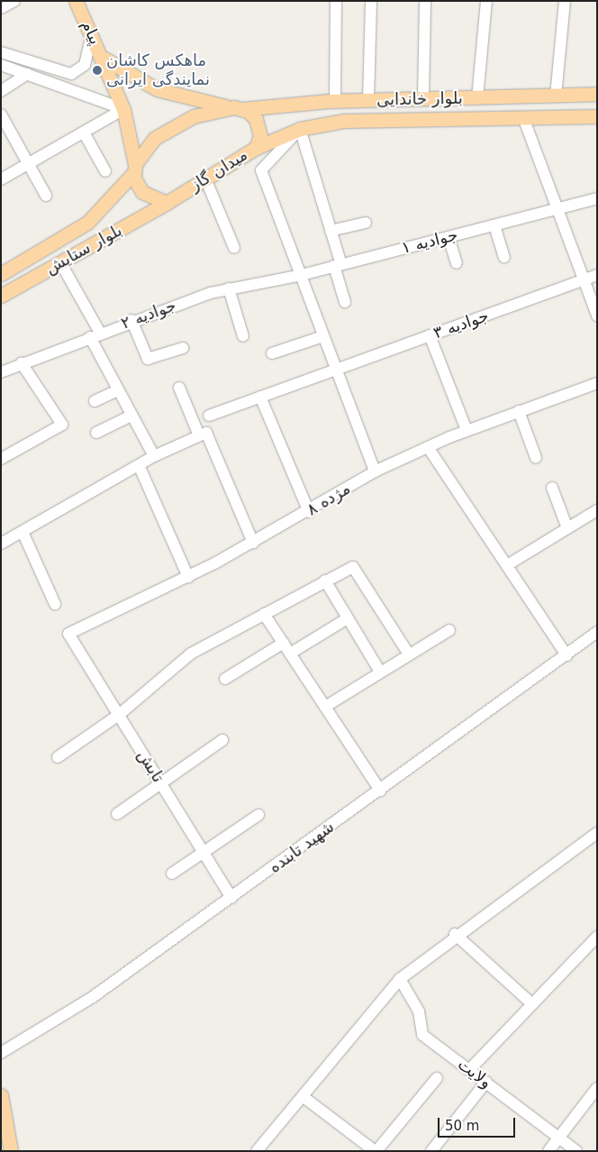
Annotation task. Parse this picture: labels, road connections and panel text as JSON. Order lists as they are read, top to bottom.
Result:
{
  "streets": {
    "main road": [
      "پیام",
      "بلوار خاندایی",
      "میدان گاز",
      "بلوار ستایش"
    ],
    "street": [
      "جوادیه ۱",
      "جوادیه ۲",
      "جوادیه ۳",
      "مژده ۸",
      "تابش",
      "شهید تابنده",
      "ولایت"
    ]
  },
  "crossings": [
    ["پیام", "بلوار خاندایی"],
    ["پیام", "میدان گاز"],
    ["بلوار خاندایی", "میدان گاز"],
    ["میدان گاز", "بلوار ستایش"],
    ["جوادیه ۱", "جوادیه ۲"],
    ["مژده ۸", "تابش"],
    ["تابش", "شهید تابنده"]
  ],
  "places": ["ماهکس کاشان نمایندگی ایرانی"],
  "scale_bar": "50 m"
}
